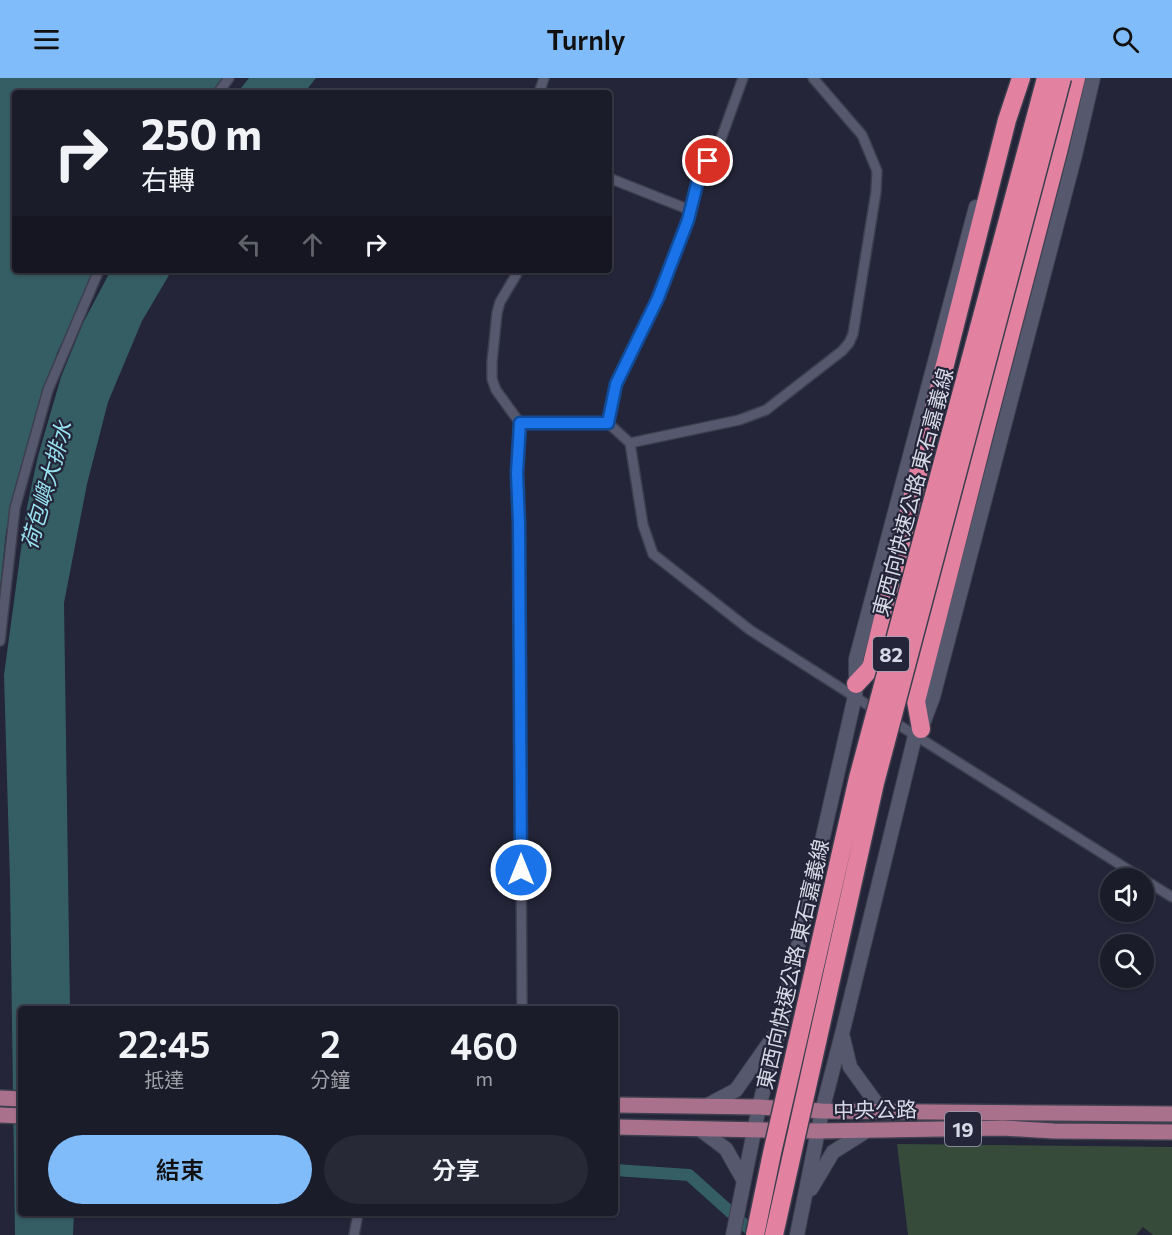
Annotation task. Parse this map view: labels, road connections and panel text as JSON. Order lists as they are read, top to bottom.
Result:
{
  "streets": {
    "highway": ["東西向快速公路 東石嘉義線", "82"],
    "main road": ["中央公路", "19"]
  },
  "water": ["荷包嶼大排水"],
  "page": {
    "header": "Turnly",
    "turn": ["250 m", "右轉"],
    "eta": [
      "22:45",
      "抵達",
      "2",
      "分鐘",
      "460",
      "m"
    ],
    "buttons": ["結束", "分享"]
  }
}
